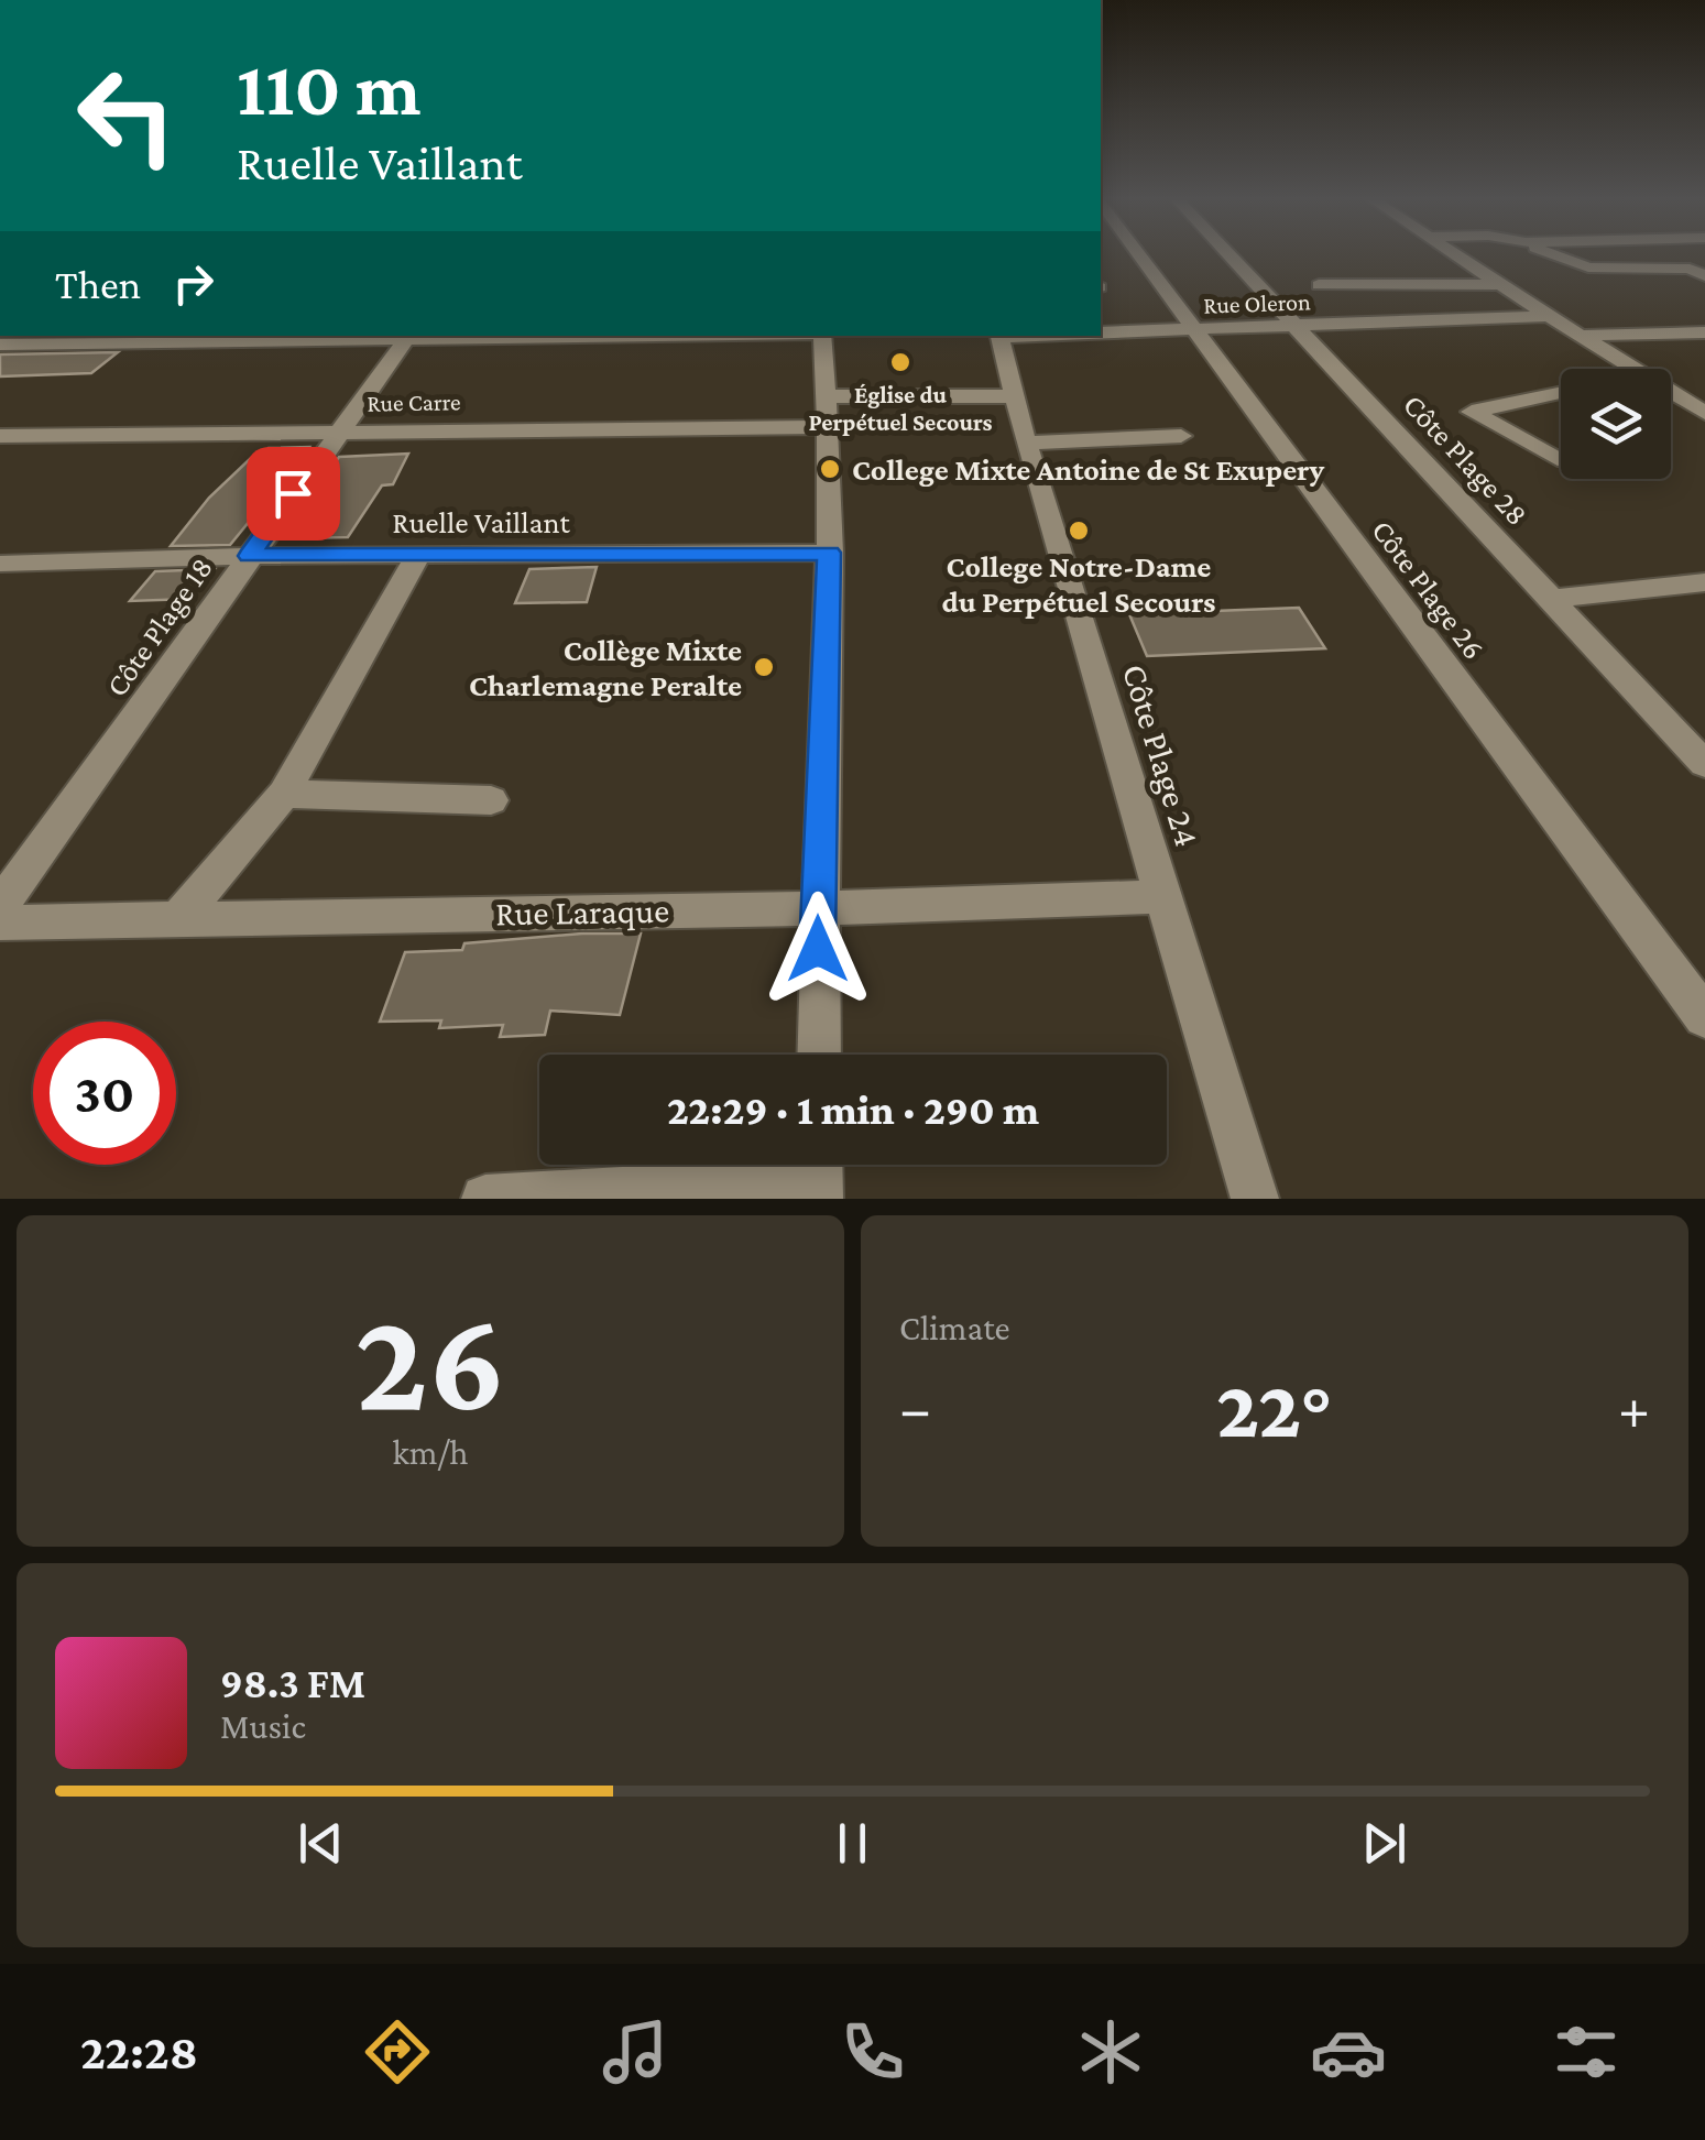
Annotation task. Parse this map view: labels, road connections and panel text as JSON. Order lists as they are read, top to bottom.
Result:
{
  "streets": {
    "street": [
      "Rue Oleron",
      "Rue Carre",
      "Côte Plage 28",
      "Ruelle Vaillant",
      "Côte Plage 26",
      "Côte Plage 18",
      "Côte Plage 24",
      "Rue Laraque"
    ]
  },
  "crossings": [
    ["Rue Oleron", "Côte Plage 28"],
    ["Rue Oleron", "Côte Plage 26"],
    ["Rue Carre", "Côte Plage 18"],
    ["Rue Carre", "Côte Plage 24"],
    ["Ruelle Vaillant", "Côte Plage 18"],
    ["Côte Plage 24", "Rue Laraque"]
  ],
  "places": [
    "Église du Perpétuel Secours",
    "College Mixte Antoine de St Exupery",
    "College Notre-Dame du Perpétuel Secours",
    "Collège Mixte Charlemagne Peralte"
  ],
  "page": {
    "turn": ["110 m", "Ruelle Vaillant"],
    "then": "Then",
    "limit": "30",
    "trip": "22:29 · 1 min · 290 m",
    "tile": [
      ["26", "km/h"],
      "Climate"
    ],
    "heat": ["−", "22°", "+"],
    "song": ["98.3 FM", "Music"],
    "tabs": "22:28"
  }
}
